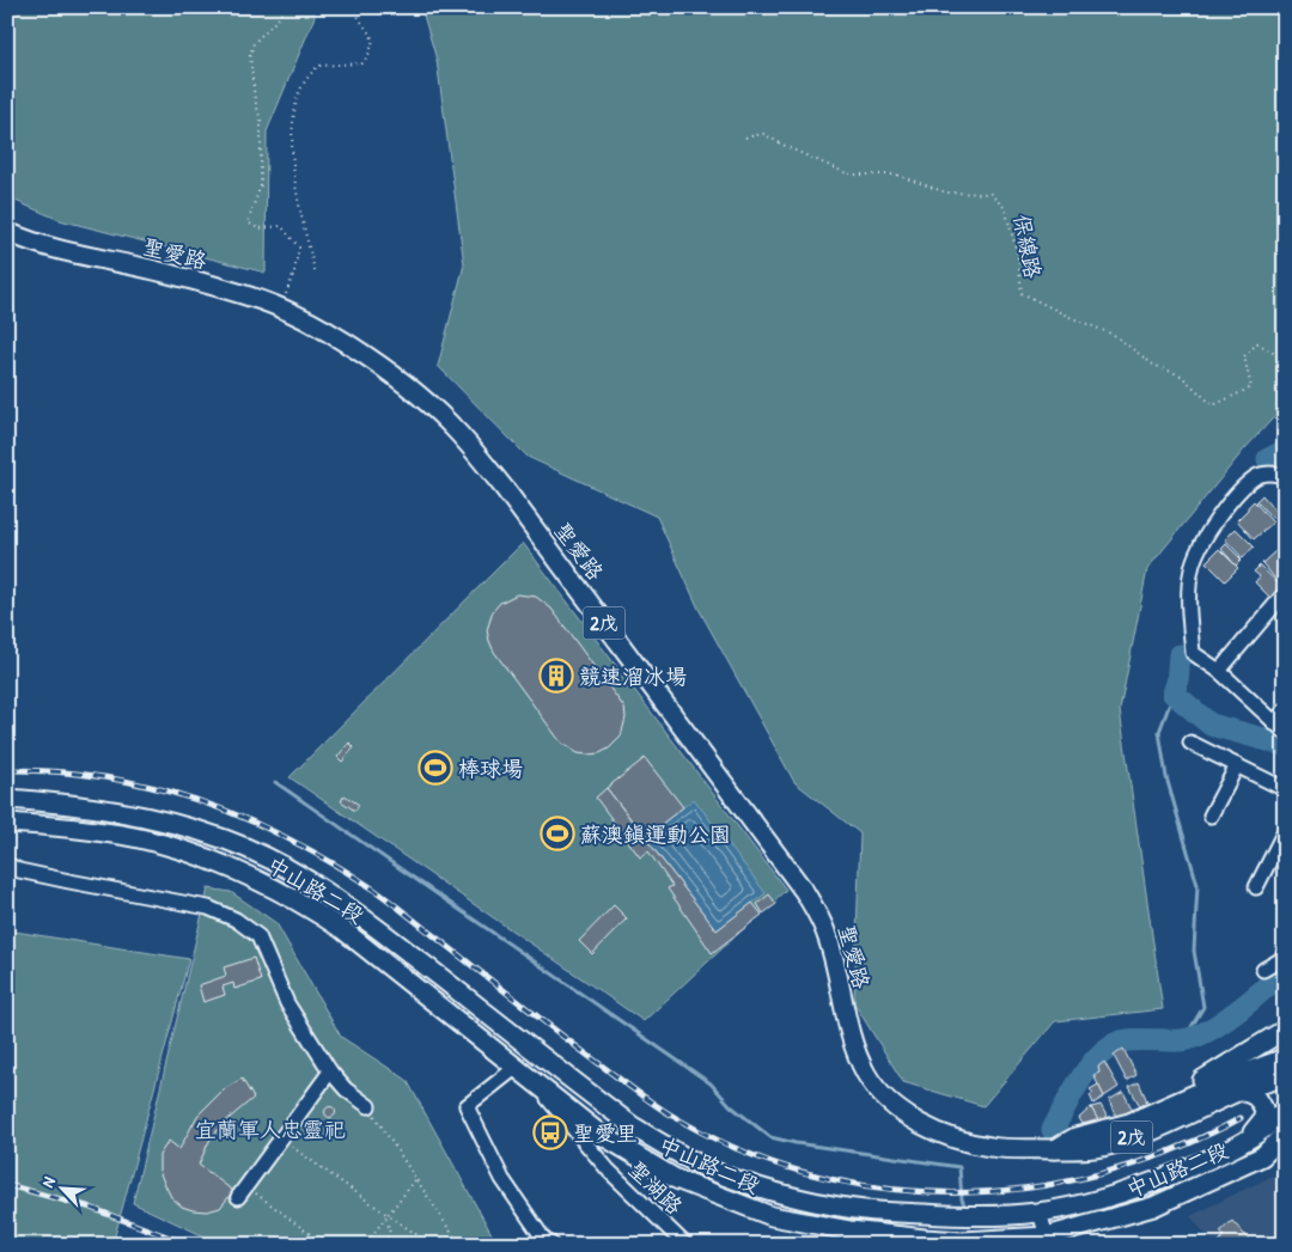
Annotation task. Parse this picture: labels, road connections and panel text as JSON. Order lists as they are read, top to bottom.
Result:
{
  "streets": {
    "main road": ["聖愛路", "2戊", "中山路二段"],
    "street": ["聖湖路"],
    "path": ["保線路"]
  },
  "crossings": [
    ["聖愛路", "2戊"],
    ["中山路二段", "聖湖路"]
  ],
  "parks": ["宜蘭軍人忠靈祀"],
  "places": {
    "building": ["競速溜冰場"],
    "sports": ["棒球場", "蘇澳鎮運動公園"],
    "bus stop": ["聖愛里"]
  },
  "north": "top left"
}
